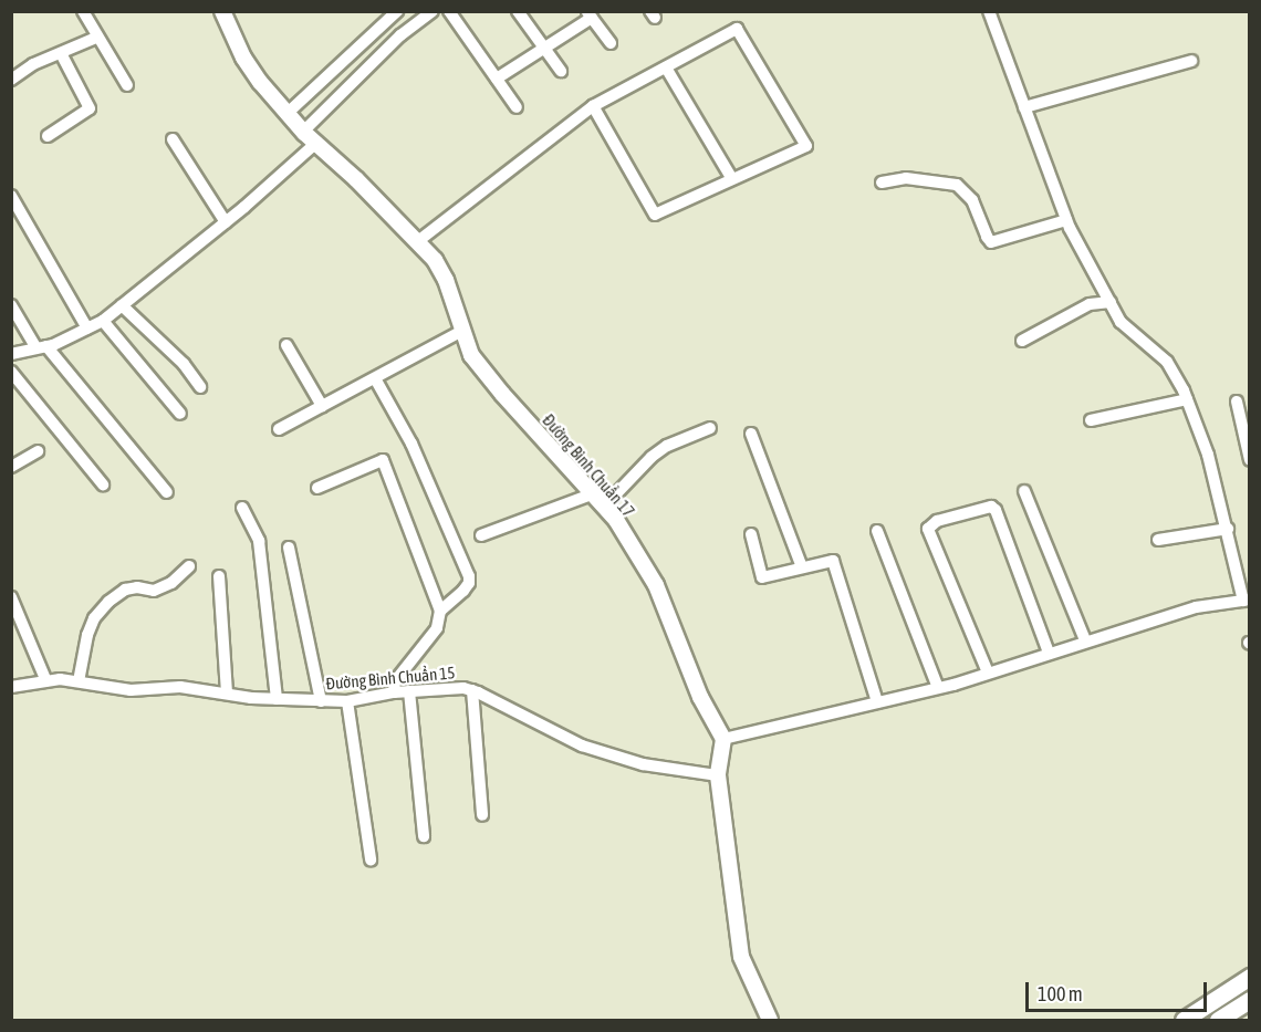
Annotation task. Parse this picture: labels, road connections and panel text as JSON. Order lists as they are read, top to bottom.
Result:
{
  "streets": {
    "street": ["Đường Bình Chuẩn 17", "Đường Bình Chuẩn 15"]
  },
  "scale_bar": "100 m"
}
